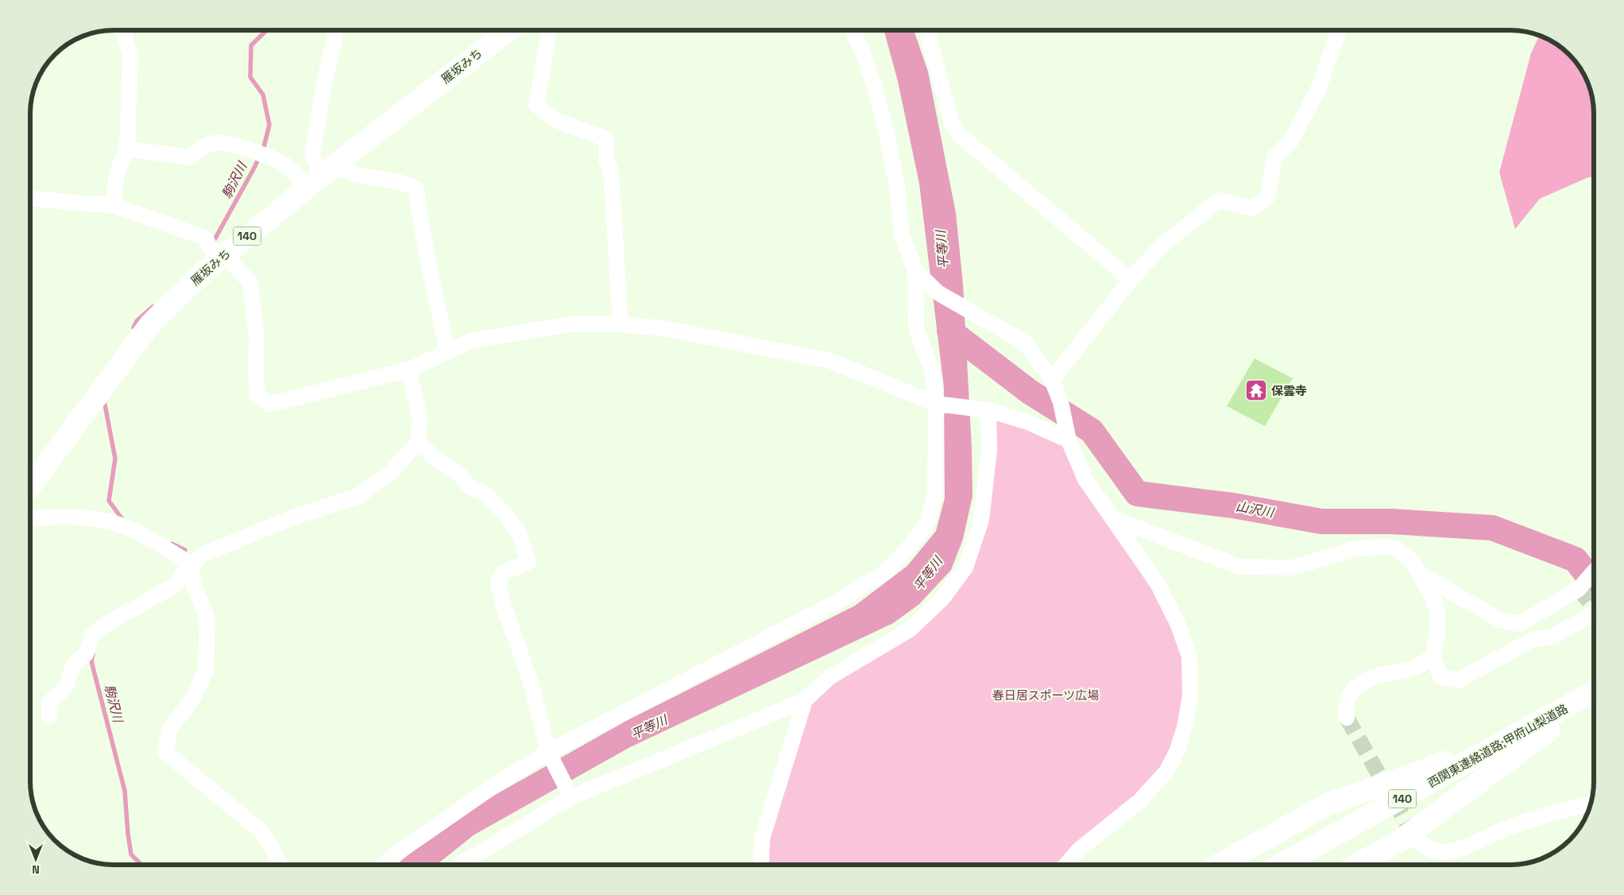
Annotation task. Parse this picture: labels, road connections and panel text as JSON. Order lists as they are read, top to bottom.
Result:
{
  "streets": {
    "highway": ["雁坂みち", "140", "西関東連絡道路;甲府山梨道路"]
  },
  "water": ["駒沢川", "平等川", "山沢川"],
  "parks": ["春日居スポーツ広場"],
  "places": {
    "temple": ["保雲寺"]
  },
  "north": "bottom"
}
